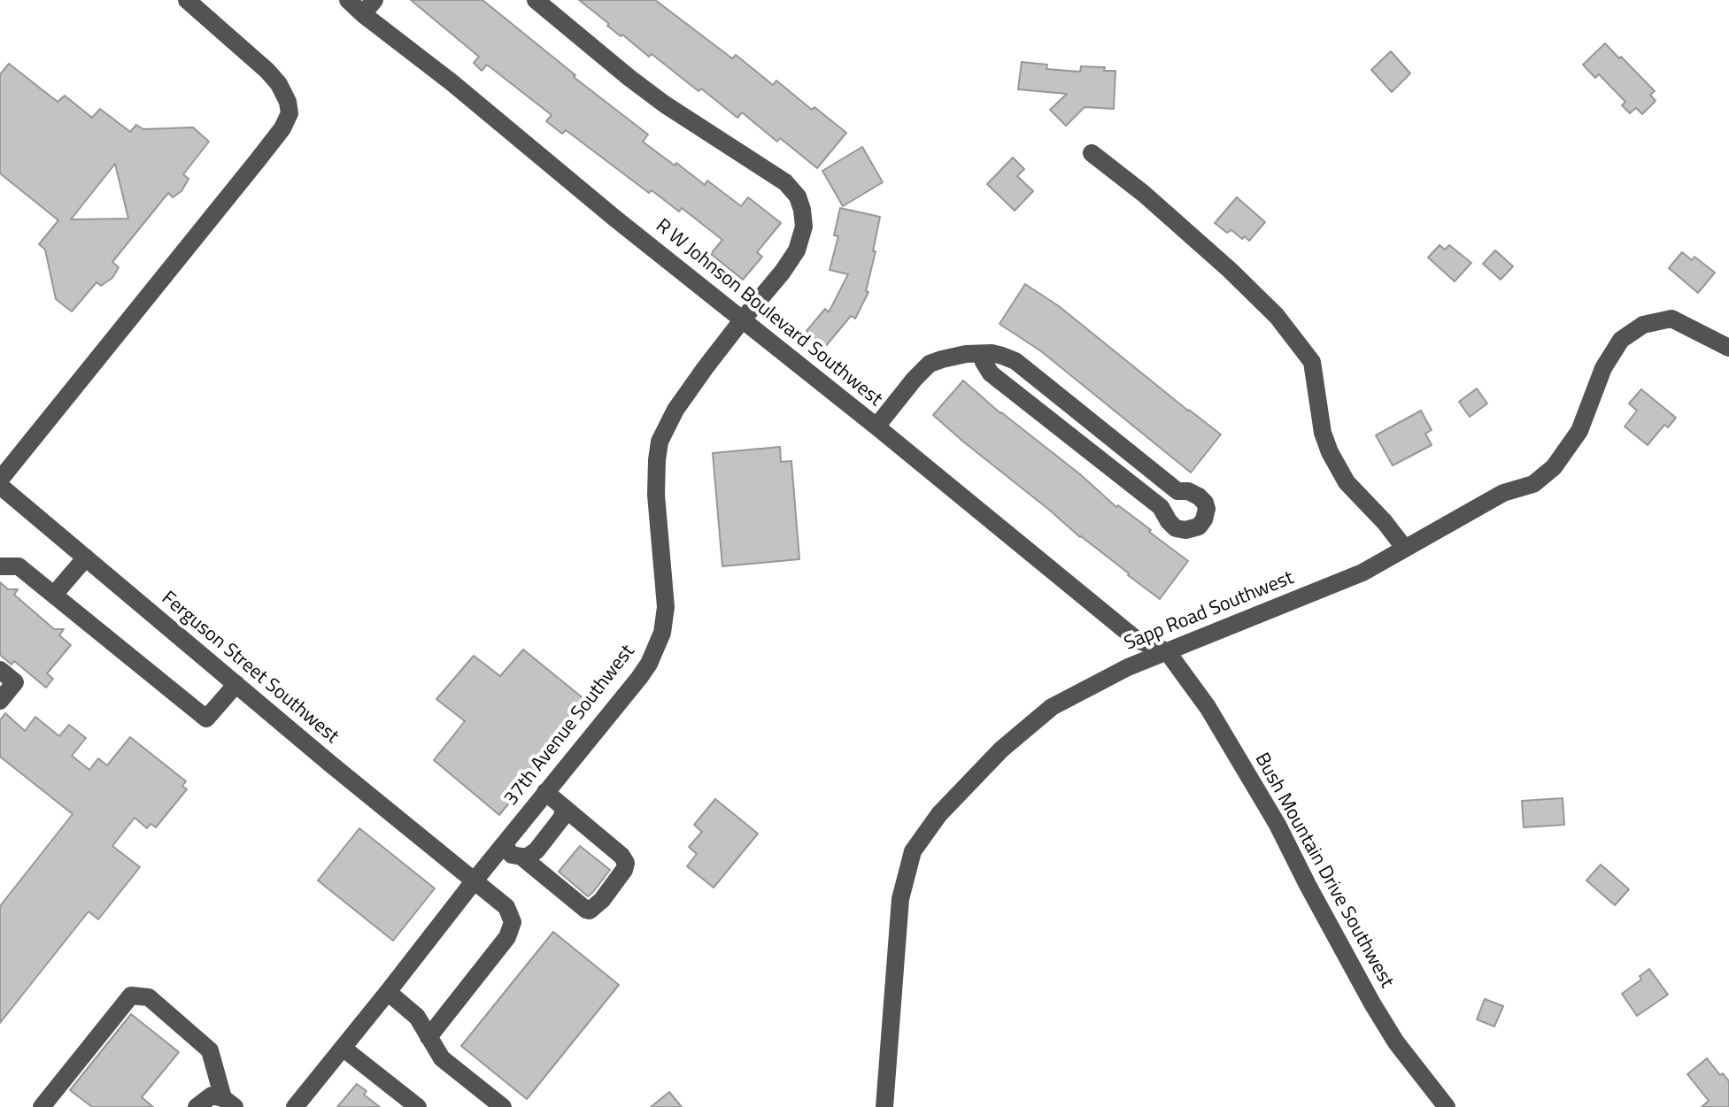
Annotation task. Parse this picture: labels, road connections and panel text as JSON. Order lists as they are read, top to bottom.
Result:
{
  "streets": {
    "street": [
      "R W Johnson Boulevard Southwest",
      "Sapp Road Southwest",
      "Ferguson Street Southwest",
      "37th Avenue Southwest",
      "Bush Mountain Drive Southwest"
    ]
  },
  "crossings": [
    ["R W Johnson Boulevard Southwest", "Sapp Road Southwest"],
    ["R W Johnson Boulevard Southwest", "37th Avenue Southwest"],
    ["R W Johnson Boulevard Southwest", "Bush Mountain Drive Southwest"],
    ["Sapp Road Southwest", "Bush Mountain Drive Southwest"],
    ["Ferguson Street Southwest", "37th Avenue Southwest"]
  ]
}
